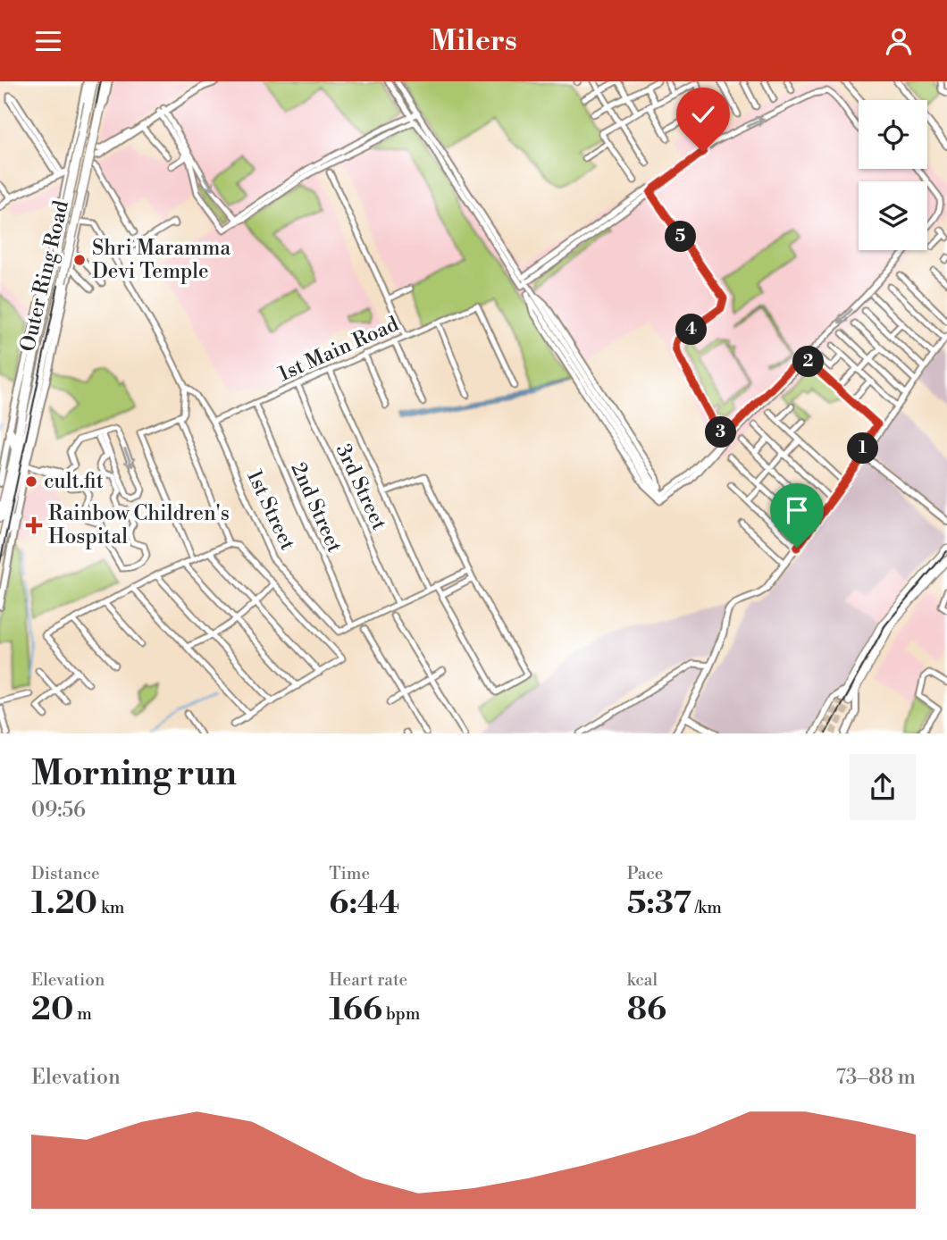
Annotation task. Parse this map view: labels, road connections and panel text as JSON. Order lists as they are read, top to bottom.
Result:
{
  "streets": {
    "highway": ["Outer Ring Road"],
    "street": [
      "1st Main Road",
      "3rd Street",
      "2nd Street",
      "1st Street"
    ]
  },
  "crossings": [
    ["1st Main Road", "3rd Street"],
    ["1st Main Road", "2nd Street"],
    ["1st Main Road", "1st Street"],
    ["2nd Street", "1st Street"]
  ],
  "places": {
    "other": ["Shri Maramma Devi Temple", "cult.fit"],
    "health": ["Rainbow Children's Hospital"]
  },
  "page": {
    "header": "Milers",
    "pins": [
      "5",
      "4",
      "2",
      "3",
      "1"
    ],
    "heading": ["Morning run", "09:56"],
    "stats": [
      ["Distance", "1.20 km"],
      ["Time", "6:44"],
      ["Pace", "5:37 /km"],
      ["Elevation", "20 m"],
      ["Heart rate", "166 bpm"],
      ["kcal", "86"]
    ],
    "chart": ["Elevation", "73–88 m"]
  }
}
